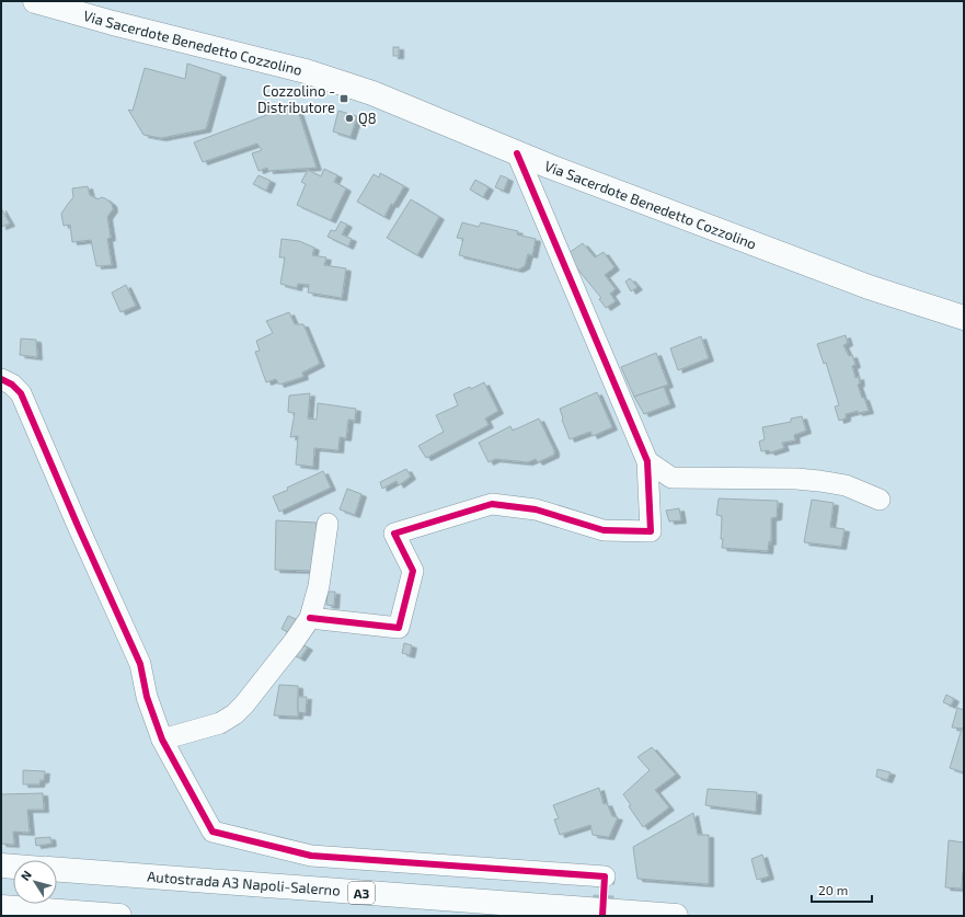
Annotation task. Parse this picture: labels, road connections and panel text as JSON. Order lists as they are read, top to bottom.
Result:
{
  "streets": {
    "main road": ["Via Sacerdote Benedetto Cozzolino", "Autostrada A3 Napoli-Salerno", "A3"]
  },
  "places": {
    "transit": ["Cozzolino - Distributore"],
    "other": ["Q8"]
  },
  "scale_bar": "20 m",
  "north": "top left"
}
